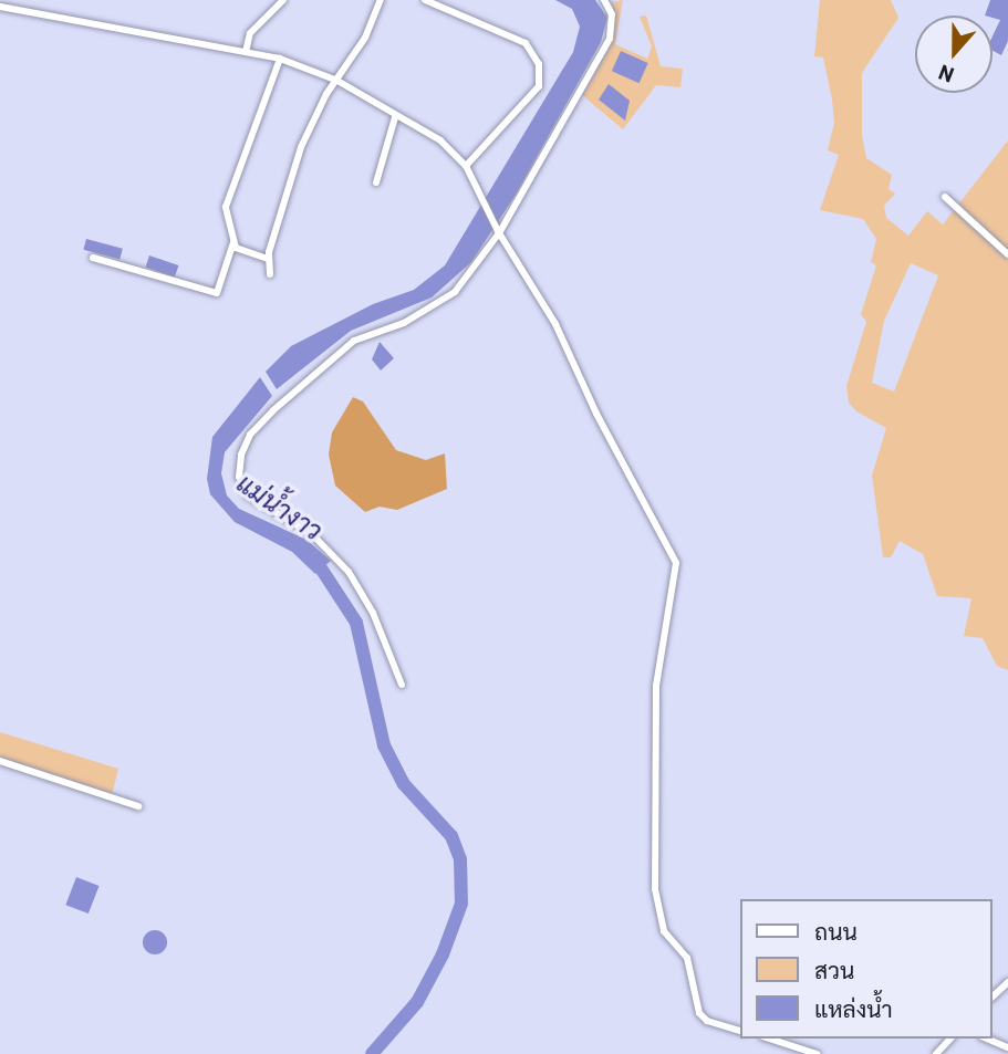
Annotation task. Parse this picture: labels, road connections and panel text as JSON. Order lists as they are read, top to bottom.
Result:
{
  "water": ["แม่น้ำงาว"],
  "legend": ["ถนน", "สวน", "แหล่งน้ำ"],
  "north": "bottom"
}
